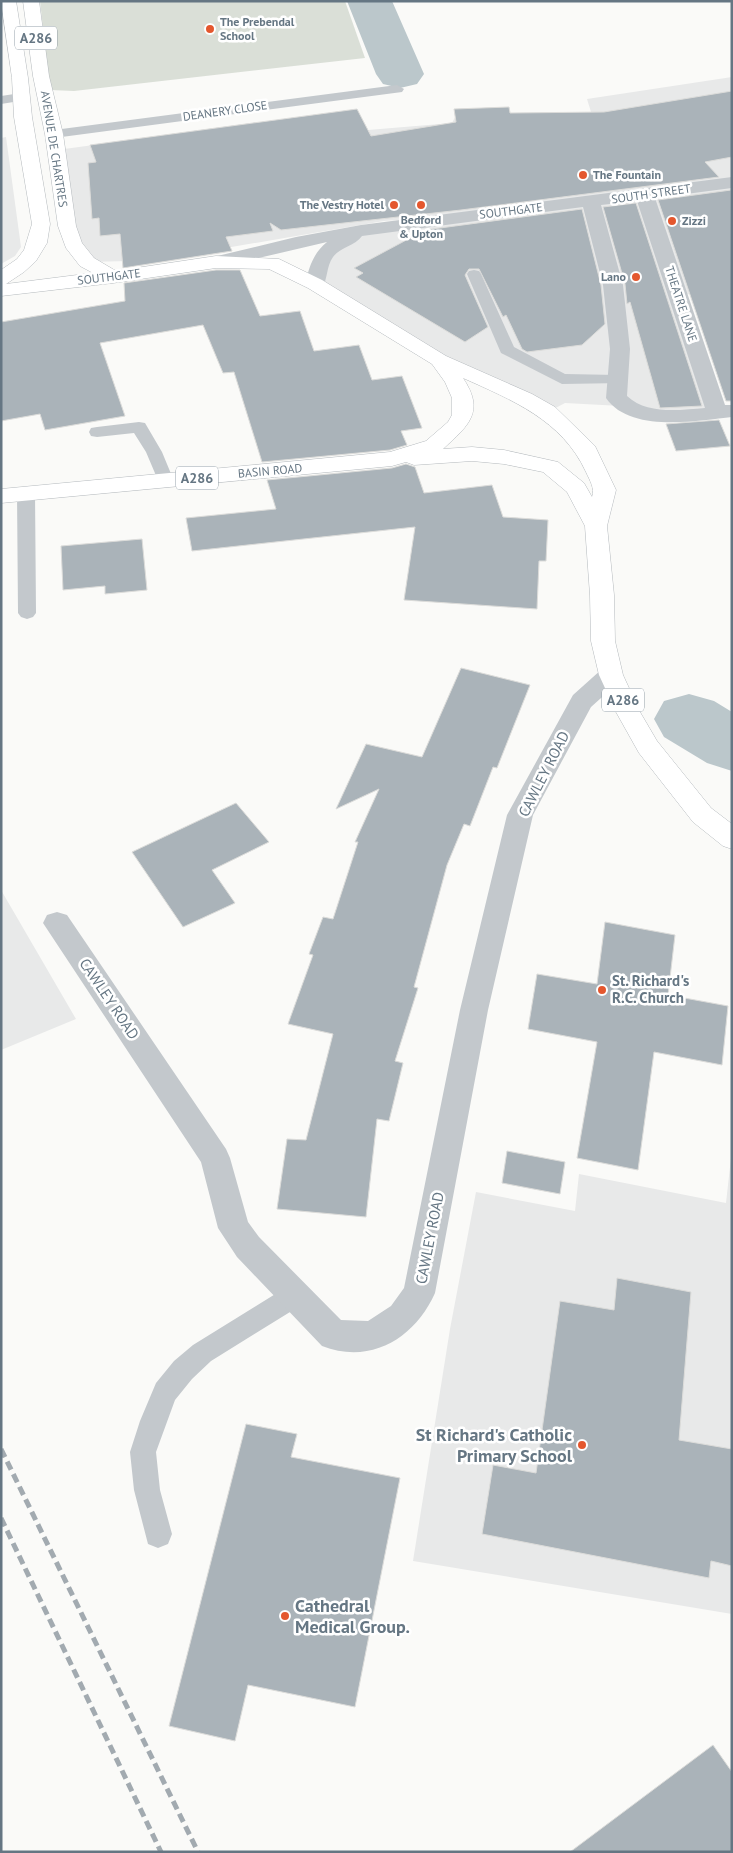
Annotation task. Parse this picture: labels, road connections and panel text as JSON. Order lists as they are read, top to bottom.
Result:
{
  "streets": {
    "main road": [
      "A286",
      "AVENUE DE CHARTRES",
      "SOUTHGATE",
      "BASIN ROAD"
    ],
    "street": ["SOUTH STREET", "THEATRE LANE", "CAWLEY ROAD"],
    "lane": ["DEANERY CLOSE"]
  },
  "crossings": [
    ["A286", "SOUTHGATE"],
    ["A286", "BASIN ROAD"],
    ["A286", "CAWLEY ROAD"],
    ["DEANERY CLOSE", "AVENUE DE CHARTRES"],
    ["AVENUE DE CHARTRES", "SOUTHGATE"],
    ["SOUTH STREET", "SOUTHGATE"],
    ["SOUTH STREET", "THEATRE LANE"],
    ["SOUTHGATE", "BASIN ROAD"]
  ],
  "places": [
    "The Prebendal School",
    "The Fountain",
    "The Vestry Hotel",
    "Bedford & Upton",
    "Zizzi",
    "Lano",
    "St. Richard's R.C. Church",
    "St Richard's Catholic Primary School",
    "Cathedral Medical Group."
  ]
}
